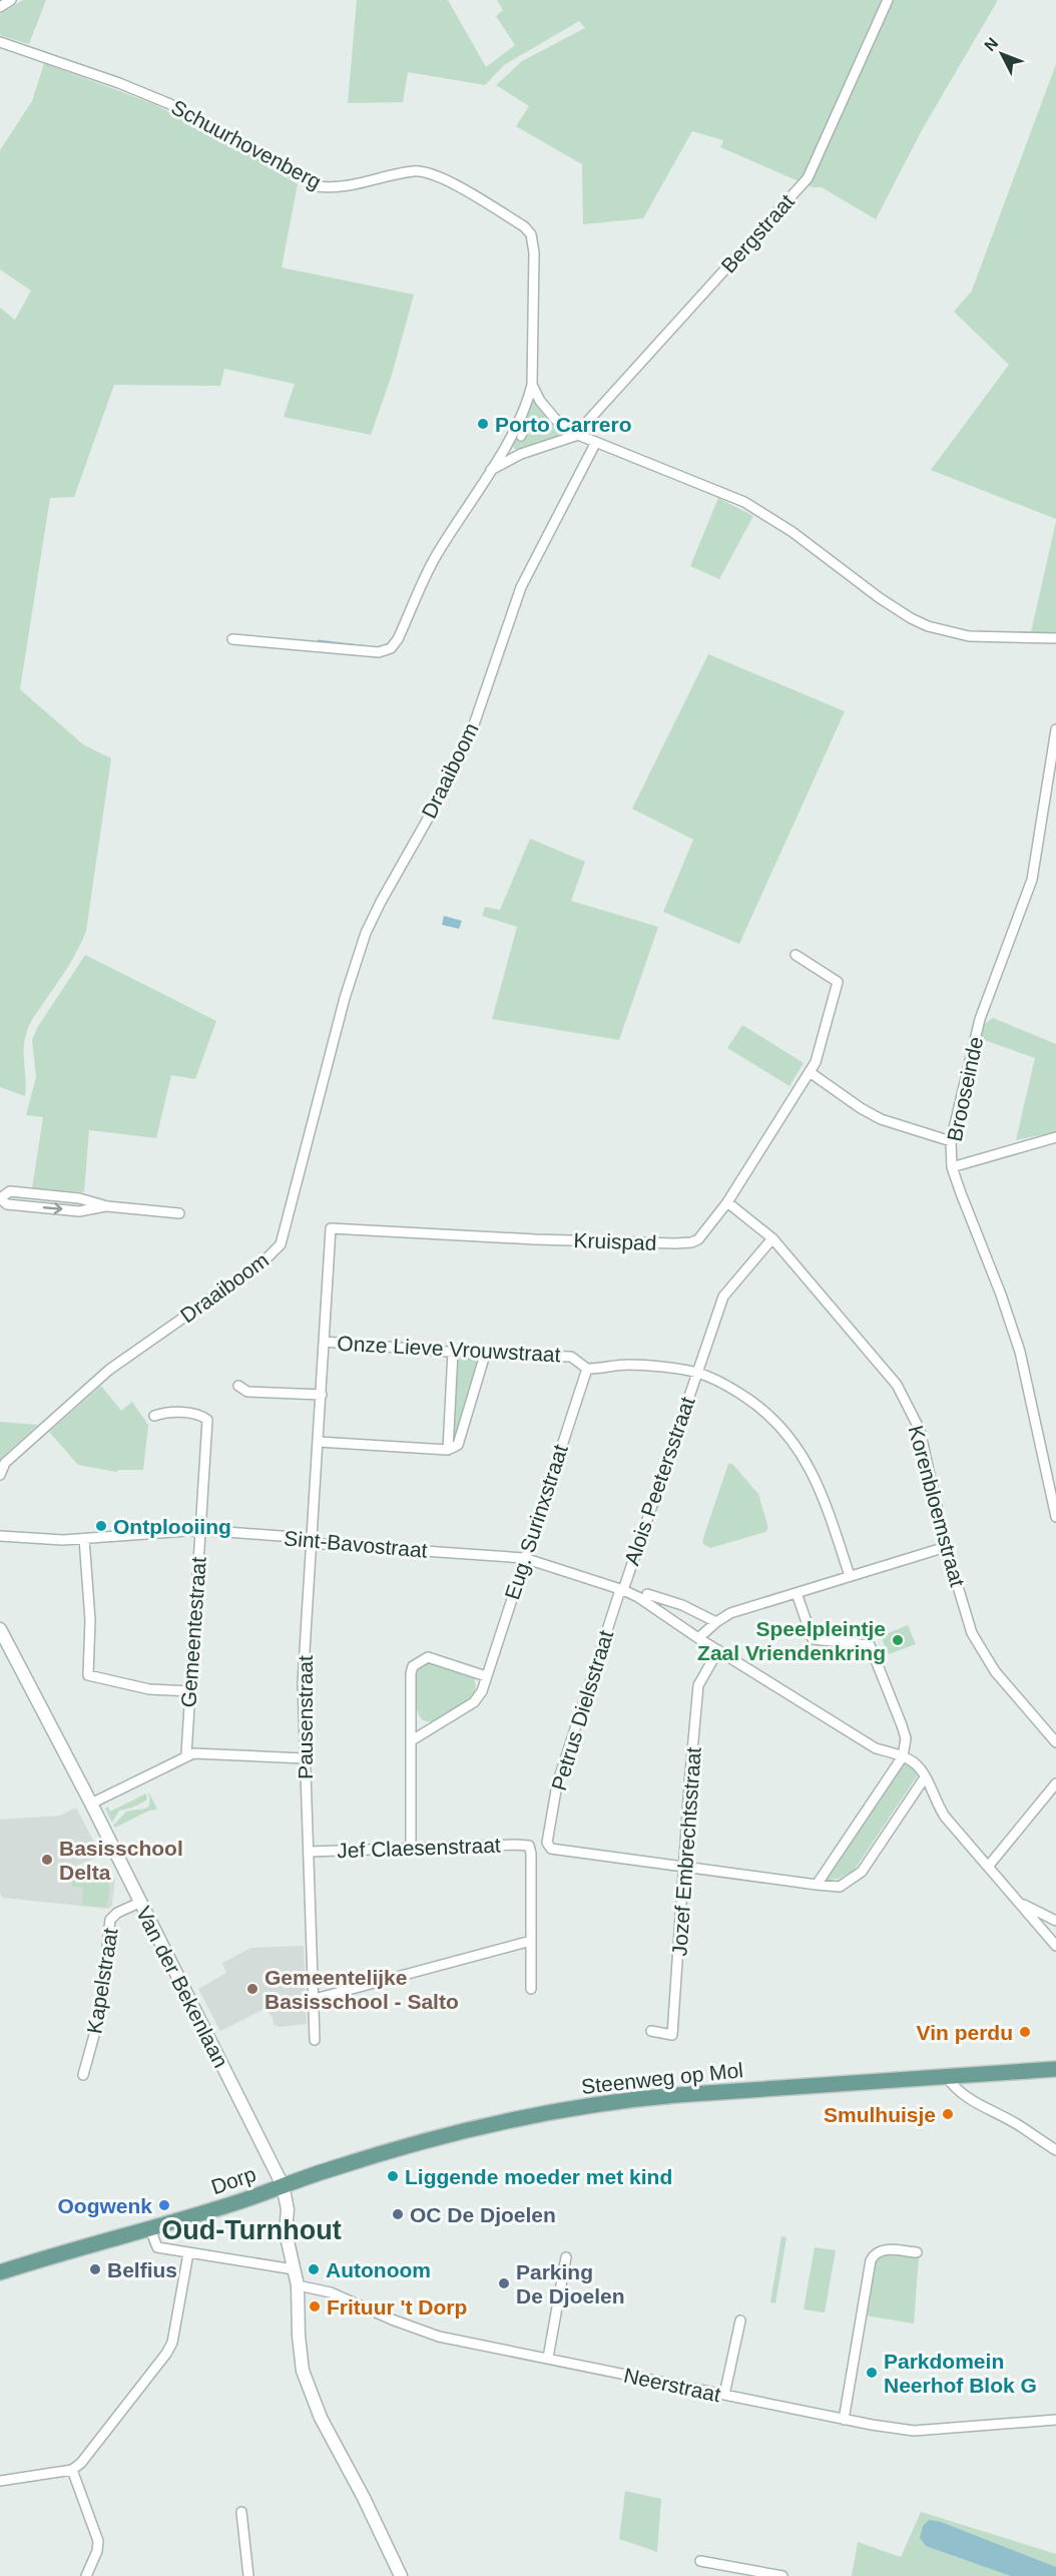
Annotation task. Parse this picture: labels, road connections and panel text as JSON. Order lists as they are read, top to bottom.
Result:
{
  "streets": {
    "main road": ["Steenweg op Mol", "Dorp"],
    "street": [
      "Schuurhovenberg",
      "Bergstraat",
      "Draaiboom",
      "Brooseinde",
      "Kruispad",
      "Onze Lieve Vrouwstraat",
      "Alois Peetersstraat",
      "Korenbloemstraat",
      "Eug. Surinxstraat",
      "Sint-Bavostraat",
      "Gemeentestraat",
      "Petrus Dielsstraat",
      "Pausenstraat",
      "Jef Claesenstraat",
      "Jozef Embrechtsstraat",
      "Kapelstraat",
      "Van der Bekenlaan",
      "Neerstraat"
    ]
  },
  "crossings": [
    ["Kruispad", "Korenbloemstraat"],
    ["Kruispad", "Pausenstraat"],
    ["Onze Lieve Vrouwstraat", "Alois Peetersstraat"],
    ["Onze Lieve Vrouwstraat", "Eug. Surinxstraat"],
    ["Onze Lieve Vrouwstraat", "Pausenstraat"],
    ["Alois Peetersstraat", "Korenbloemstraat"],
    ["Alois Peetersstraat", "Sint-Bavostraat"],
    ["Alois Peetersstraat", "Petrus Dielsstraat"],
    ["Eug. Surinxstraat", "Sint-Bavostraat"],
    ["Sint-Bavostraat", "Gemeentestraat"],
    ["Sint-Bavostraat", "Petrus Dielsstraat"],
    ["Sint-Bavostraat", "Pausenstraat"],
    ["Sint-Bavostraat", "Jozef Embrechtsstraat"],
    ["Petrus Dielsstraat", "Jozef Embrechtsstraat"],
    ["Pausenstraat", "Jef Claesenstraat"],
    ["Kapelstraat", "Van der Bekenlaan"],
    ["Van der Bekenlaan", "Steenweg op Mol"],
    ["Van der Bekenlaan", "Dorp"],
    ["Steenweg op Mol", "Dorp"],
    ["Dorp", "Neerstraat"]
  ],
  "districts": ["Oud-Turnhout"],
  "places": [
    "Porto Carrero",
    "Ontplooiing",
    "Speelpleintje Zaal Vriendenkring",
    "Basisschool Delta",
    "Gemeentelijke Basisschool - Salto",
    "Vin perdu",
    "Smulhuisje",
    "Liggende moeder met kind",
    "Oogwenk",
    "OC De Djoelen",
    "Belfius",
    "Autonoom",
    "Parking De Djoelen",
    "Frituur 't Dorp",
    "Parkdomein Neerhof Blok G"
  ],
  "north": "top left"
}
